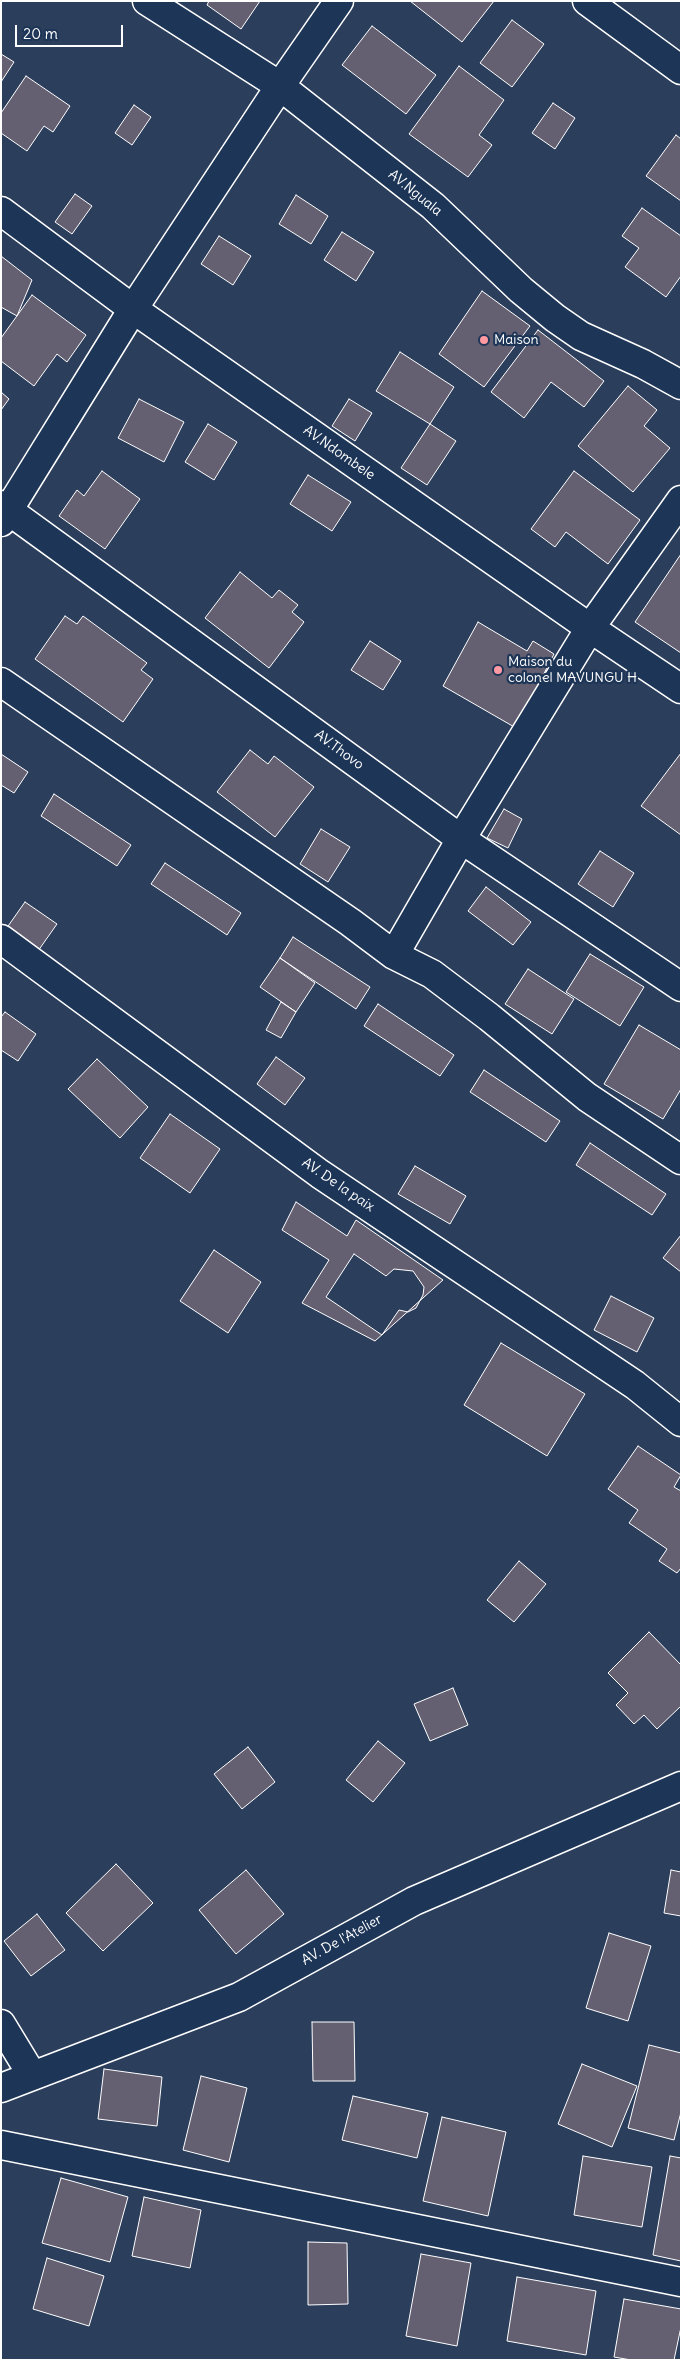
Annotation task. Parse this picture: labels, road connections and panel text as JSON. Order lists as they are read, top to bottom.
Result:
{
  "streets": {
    "street": [
      "AV.Nguala",
      "AV.Ndombele",
      "AV.Thovo",
      "AV. De la paix",
      "AV. De l'Atelier"
    ]
  },
  "places": ["Maison", "Maison du colonel MAVUNGU H"],
  "scale_bar": "20 m"
}
